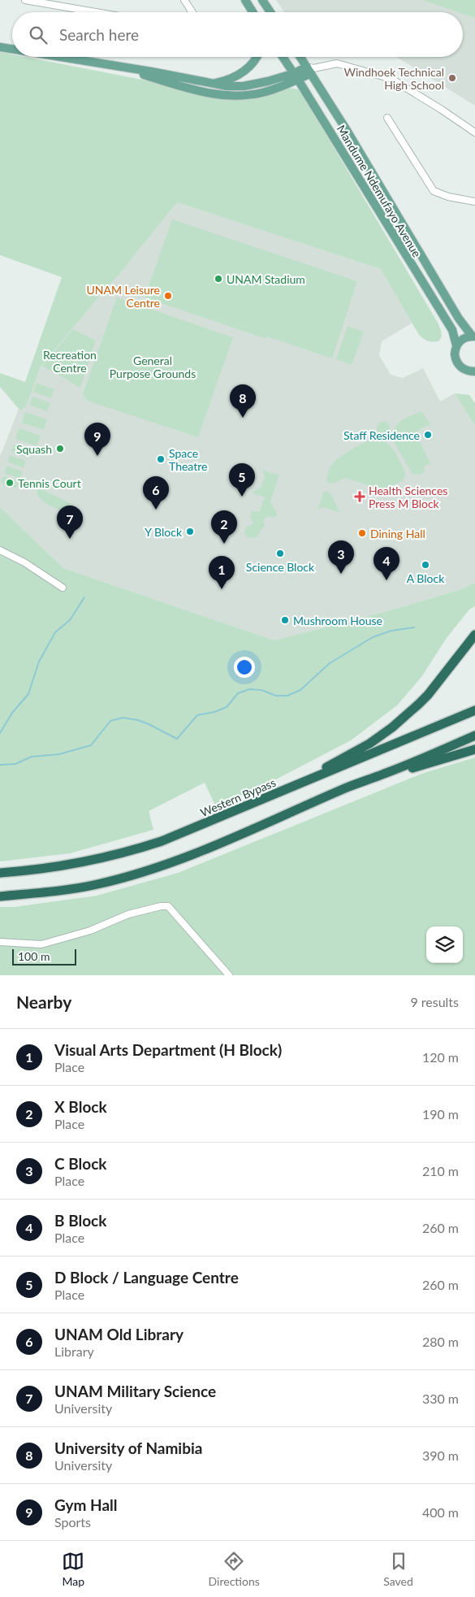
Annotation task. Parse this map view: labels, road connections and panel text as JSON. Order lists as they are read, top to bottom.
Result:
{
  "streets": {
    "highway": ["Western Bypass"],
    "main road": ["Mandume Ndemufayo Avenue"]
  },
  "parks": ["Recreation Centre", "General Purpose Grounds"],
  "places": {
    "other": [
      "Windhoek Technical High School",
      "UNAM Stadium",
      "UNAM Leisure Centre",
      "Staff Residence",
      "Squash",
      "Space Theatre",
      "Tennis Court",
      "Y Block",
      "Dining Hall",
      "Science Block",
      "A Block",
      "Mushroom House"
    ],
    "health": ["Health Sciences Press M Block"]
  },
  "scale_bar": "100 m",
  "page": {
    "search": "Search here",
    "pins": [
      "8",
      "9",
      "5",
      "6",
      "7",
      "2",
      "3",
      "4",
      "1"
    ],
    "scale": "100 m",
    "heading": ["Nearby", "9 results"],
    "list": [
      {
        "mark": "1",
        "name": "Visual Arts Department (H Block)",
        "note": "Place",
        "value": "120 m"
      },
      {
        "mark": "2",
        "name": "X Block",
        "note": "Place",
        "value": "190 m"
      },
      {
        "mark": "3",
        "name": "C Block",
        "note": "Place",
        "value": "210 m"
      },
      {
        "mark": "4",
        "name": "B Block",
        "note": "Place",
        "value": "260 m"
      },
      {
        "mark": "5",
        "name": "D Block / Language Centre",
        "note": "Place",
        "value": "260 m"
      },
      {
        "mark": "6",
        "name": "UNAM Old Library",
        "note": "Library",
        "value": "280 m"
      },
      {
        "mark": "7",
        "name": "UNAM Military Science",
        "note": "University",
        "value": "330 m"
      },
      {
        "mark": "8",
        "name": "University of Namibia",
        "note": "University",
        "value": "390 m"
      },
      {
        "mark": "9",
        "name": "Gym Hall",
        "note": "Sports",
        "value": "400 m"
      }
    ],
    "nav": ["Map", "Directions", "Saved"]
  }
}
